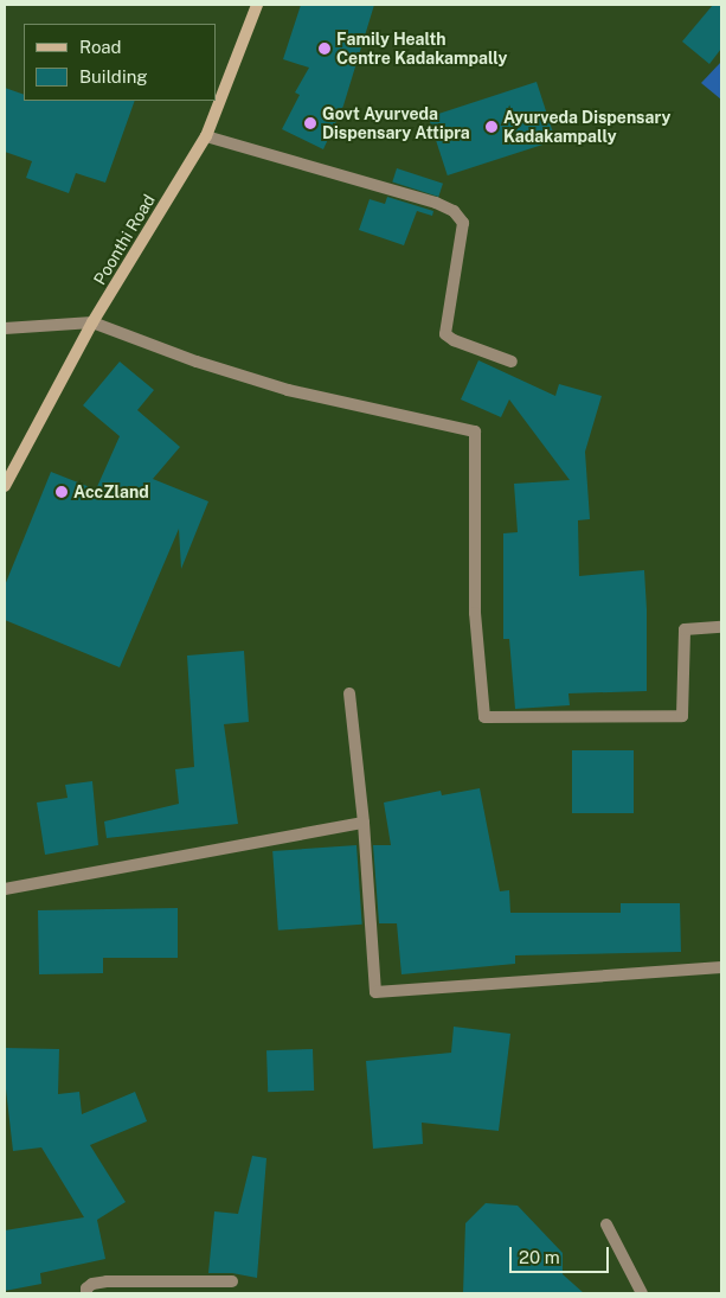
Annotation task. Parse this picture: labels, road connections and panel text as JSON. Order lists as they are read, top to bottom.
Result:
{
  "streets": {
    "main road": ["Poonthi Road"]
  },
  "places": [
    "Family Health Centre Kadakampally",
    "Govt Ayurveda Dispensary Attipra",
    "Ayurveda Dispensary Kadakampally",
    "AccZland"
  ],
  "legend": ["Road", "Building"],
  "scale_bar": "20 m"
}
